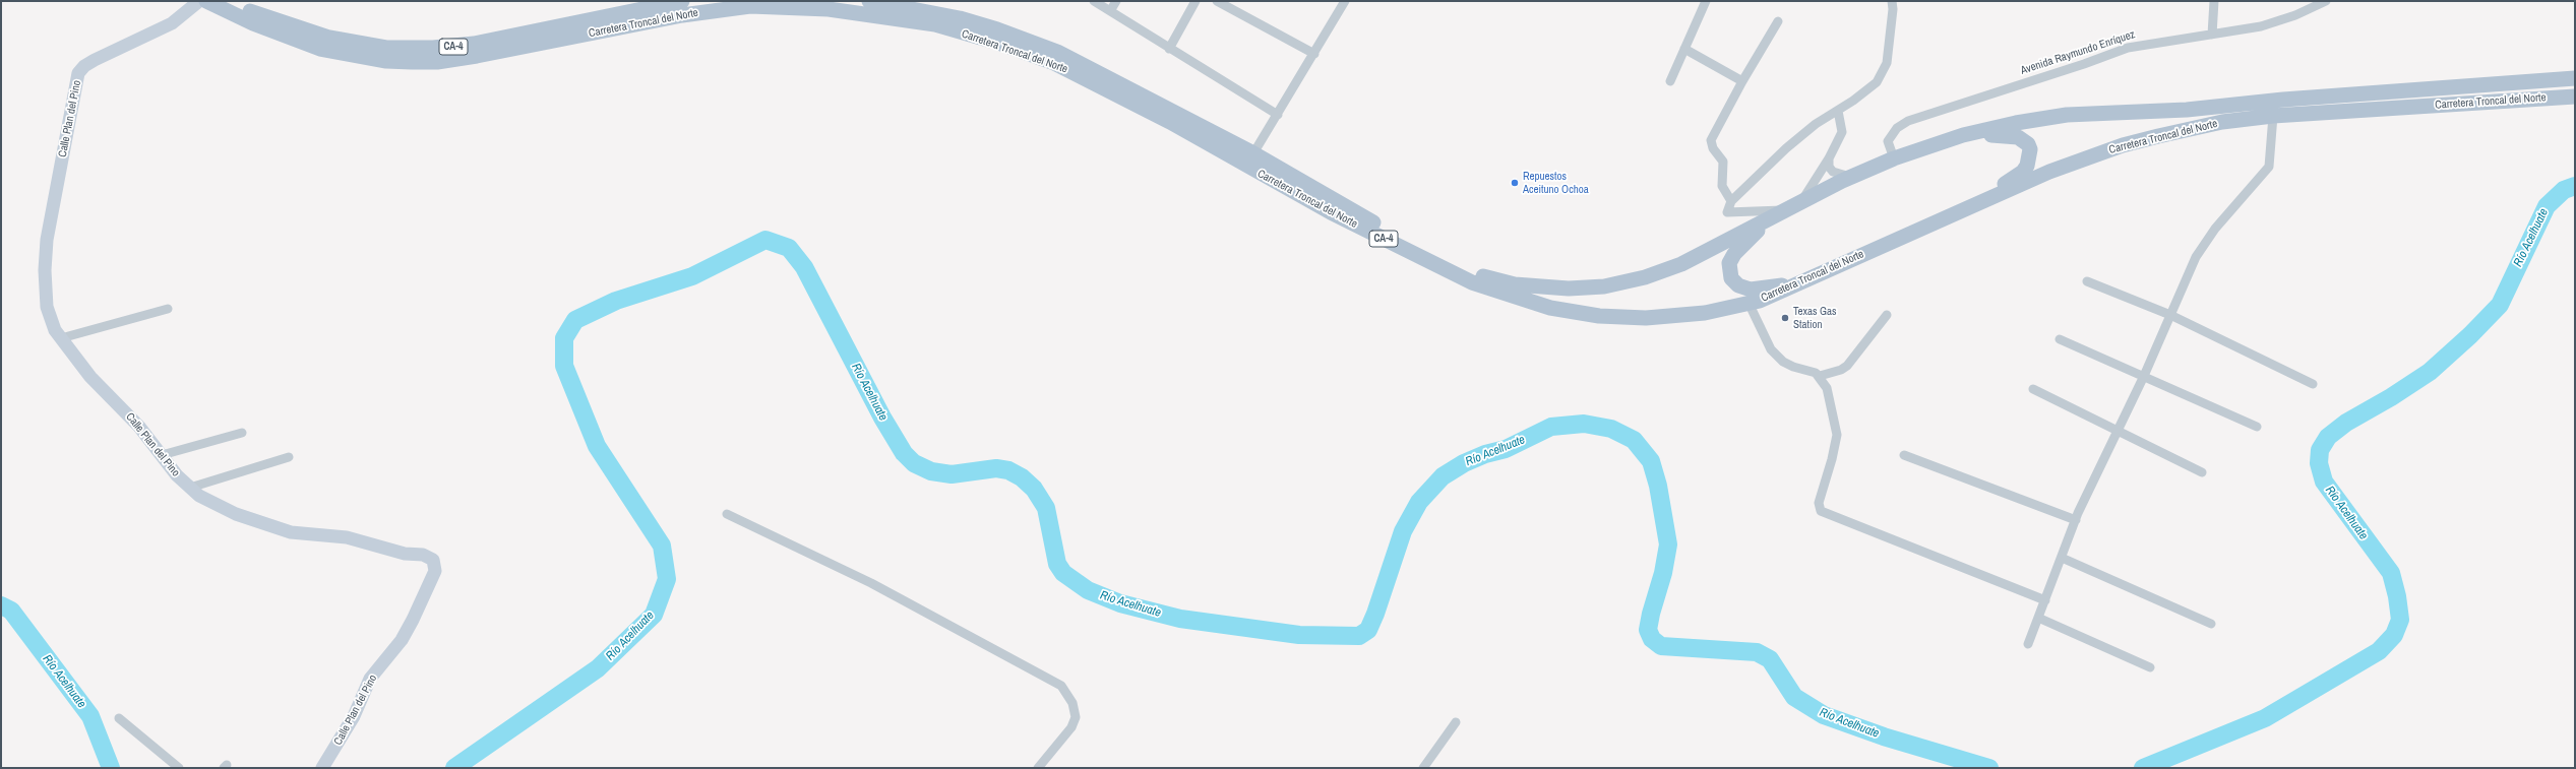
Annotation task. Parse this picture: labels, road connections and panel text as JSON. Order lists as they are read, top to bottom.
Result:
{
  "streets": {
    "main road": ["Carretera Troncal del Norte", "CA-4"],
    "street": ["Avenida Raymundo Enríquez", "Calle Plan del Pino"]
  },
  "crossings": [
    ["Carretera Troncal del Norte", "Avenida Raymundo Enríquez"]
  ],
  "water": ["Río Acelhuate"],
  "places": ["Repuestos Aceituno Ochoa", "Texas Gas Station"]
}
